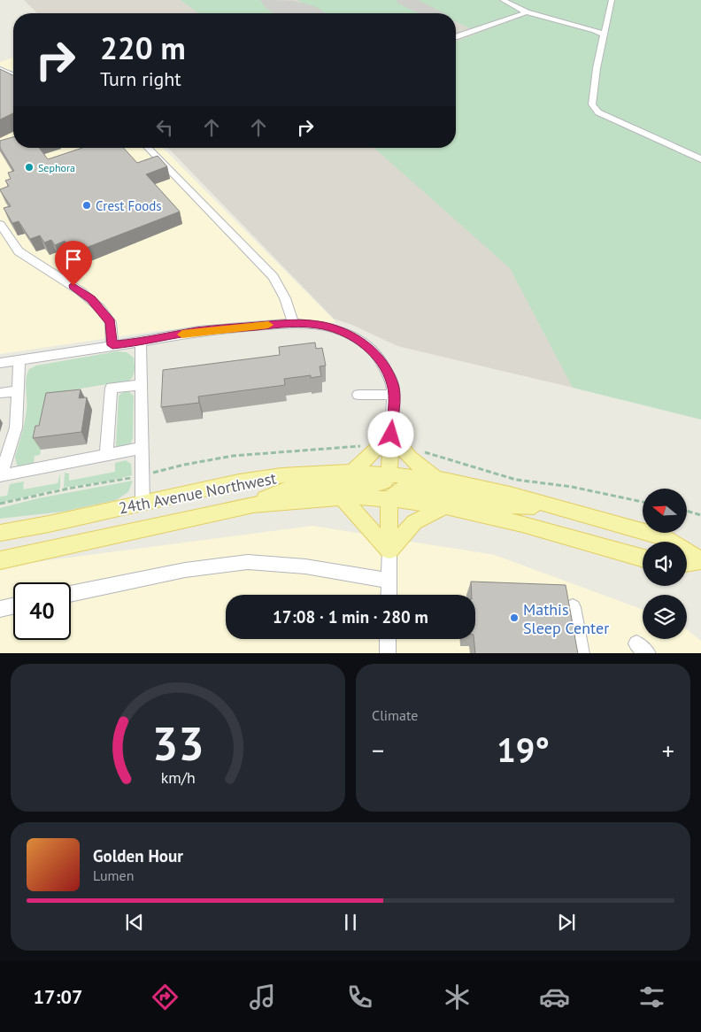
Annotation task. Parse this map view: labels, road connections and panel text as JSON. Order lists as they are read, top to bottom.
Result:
{
  "streets": {
    "main road": ["24th Avenue Northwest"]
  },
  "places": ["Sephora", "Crest Foods", "Mathis Sleep Center"],
  "north": "left",
  "page": {
    "turn": ["220 m", "Turn right"],
    "limit": "40",
    "trip": "17:08 · 1 min · 280 m",
    "tile": "Climate",
    "heat": ["−", "19°", "+"],
    "song": ["Golden Hour", "Lumen"],
    "tabs": "17:07",
    "gauge": ["33", "km/h"]
  }
}
